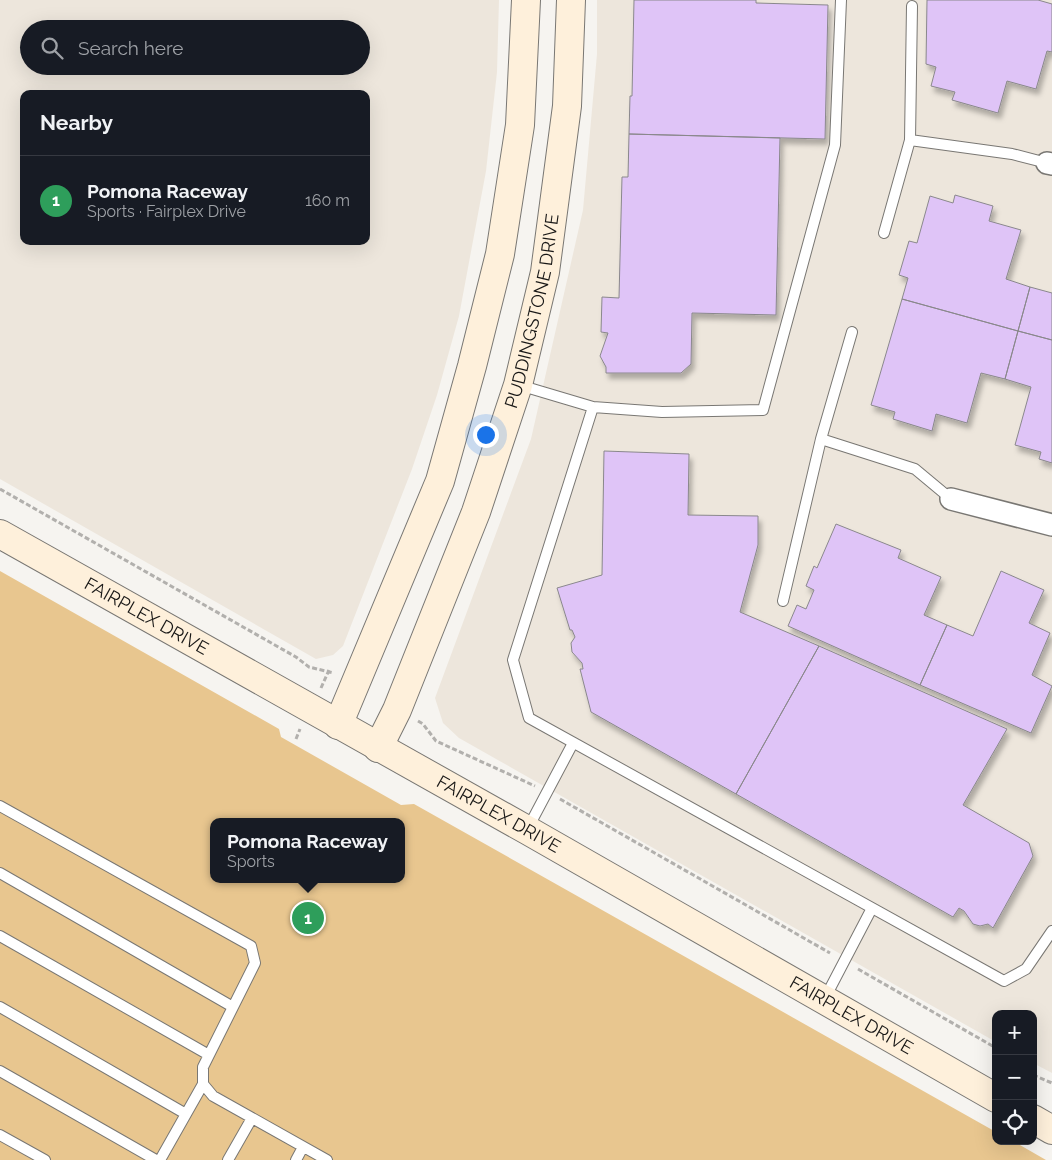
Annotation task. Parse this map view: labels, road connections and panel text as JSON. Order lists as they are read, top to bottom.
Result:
{
  "streets": {
    "street": ["PUDDINGSTONE DRIVE", "FAIRPLEX DRIVE"]
  },
  "crossings": [
    ["PUDDINGSTONE DRIVE", "FAIRPLEX DRIVE"]
  ],
  "page": {
    "search": "Search here",
    "heading": "Nearby",
    "list": [
      {
        "mark": "1",
        "name": "Pomona Raceway",
        "note": "Sports · Fairplex Drive",
        "value": "160 m"
      }
    ],
    "popup": ["Pomona Raceway", "Sports"],
    "pins": "1",
    "map_buttons": ["+", "−"]
  }
}
